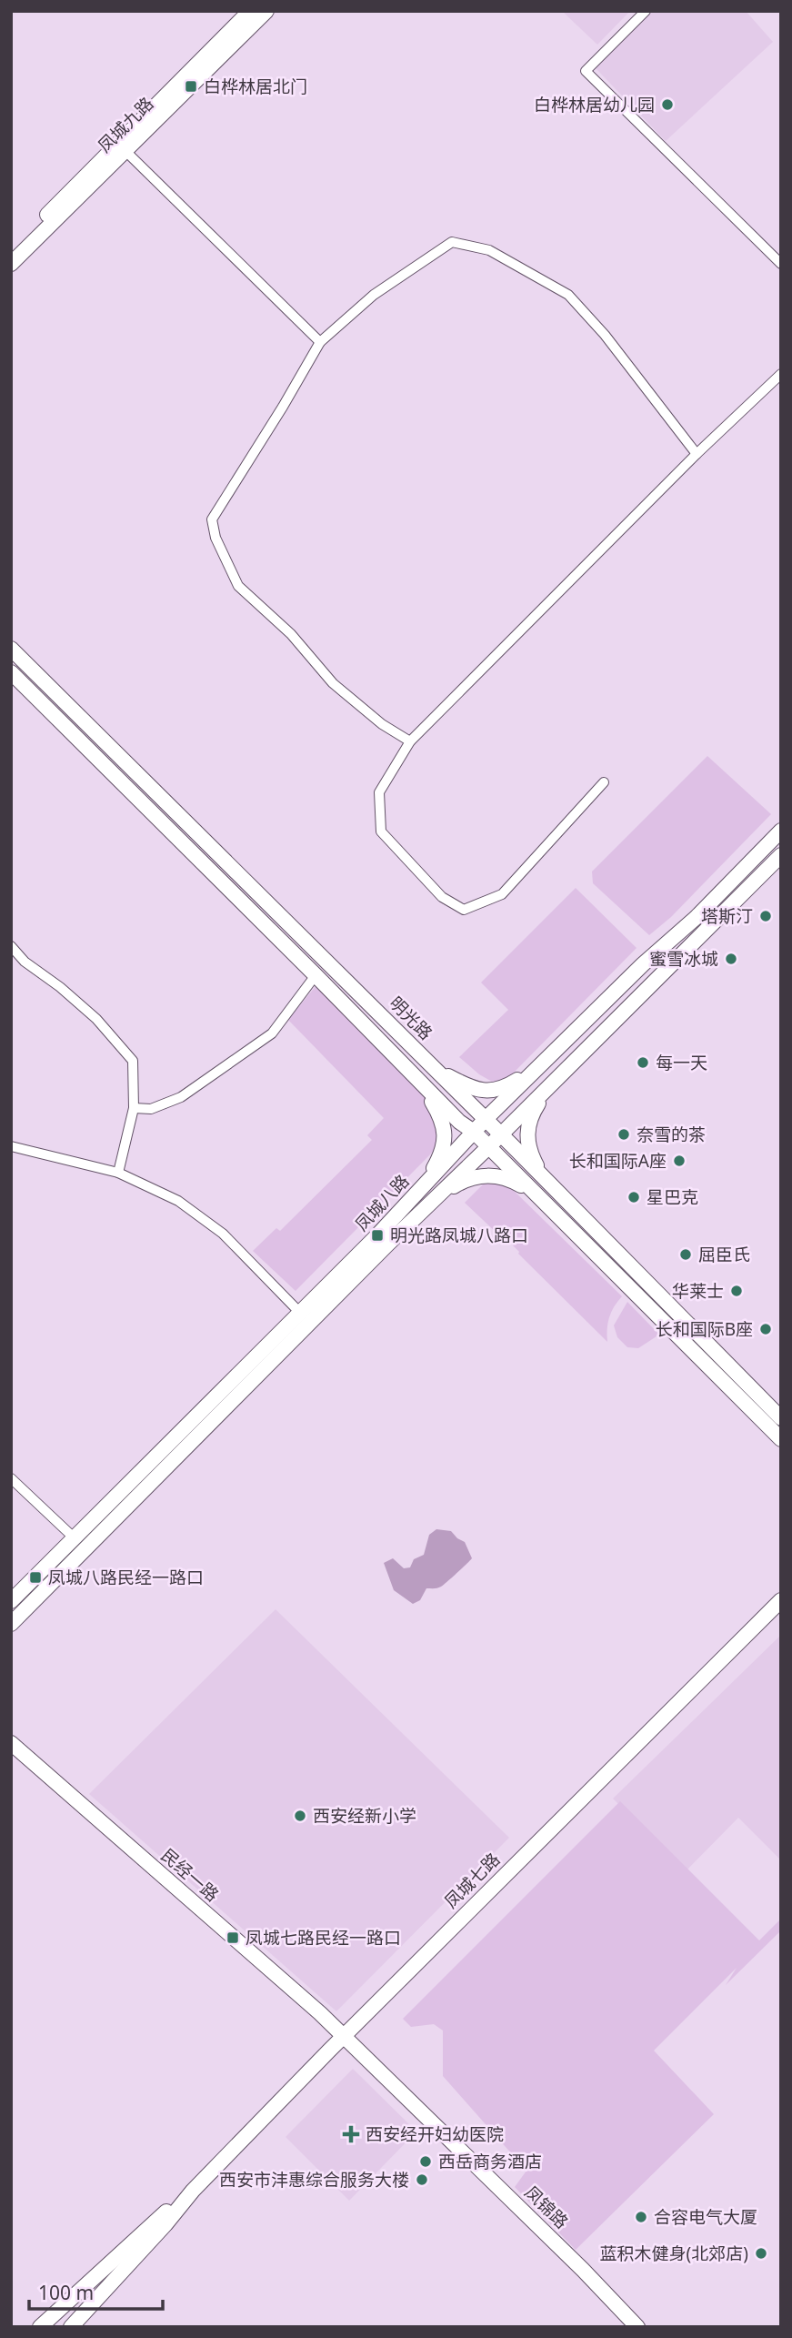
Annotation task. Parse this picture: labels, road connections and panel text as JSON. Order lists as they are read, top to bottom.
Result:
{
  "streets": {
    "main road": [
      "凤城九路",
      "明光路",
      "凤城八路",
      "民经一路",
      "凤城七路",
      "凤锦路"
    ]
  },
  "crossings": [
    ["明光路", "凤城八路"],
    ["民经一路", "凤城七路"],
    ["民经一路", "凤锦路"],
    ["凤城七路", "凤锦路"]
  ],
  "places": {
    "transit": [
      "白桦林居北门",
      "明光路凤城八路口",
      "凤城八路民经一路口",
      "凤城七路民经一路口"
    ],
    "other": [
      "白桦林居幼儿园",
      "塔斯汀",
      "蜜雪冰城",
      "每一天",
      "奈雪的茶",
      "长和国际A座",
      "星巴克",
      "屈臣氏",
      "华莱士",
      "长和国际B座",
      "西安经新小学",
      "西岳商务酒店",
      "西安市沣惠综合服务大楼",
      "合容电气大厦",
      "蓝积木健身(北郊店)"
    ],
    "health": ["西安经开妇幼医院"]
  },
  "scale_bar": "100 m"
}
